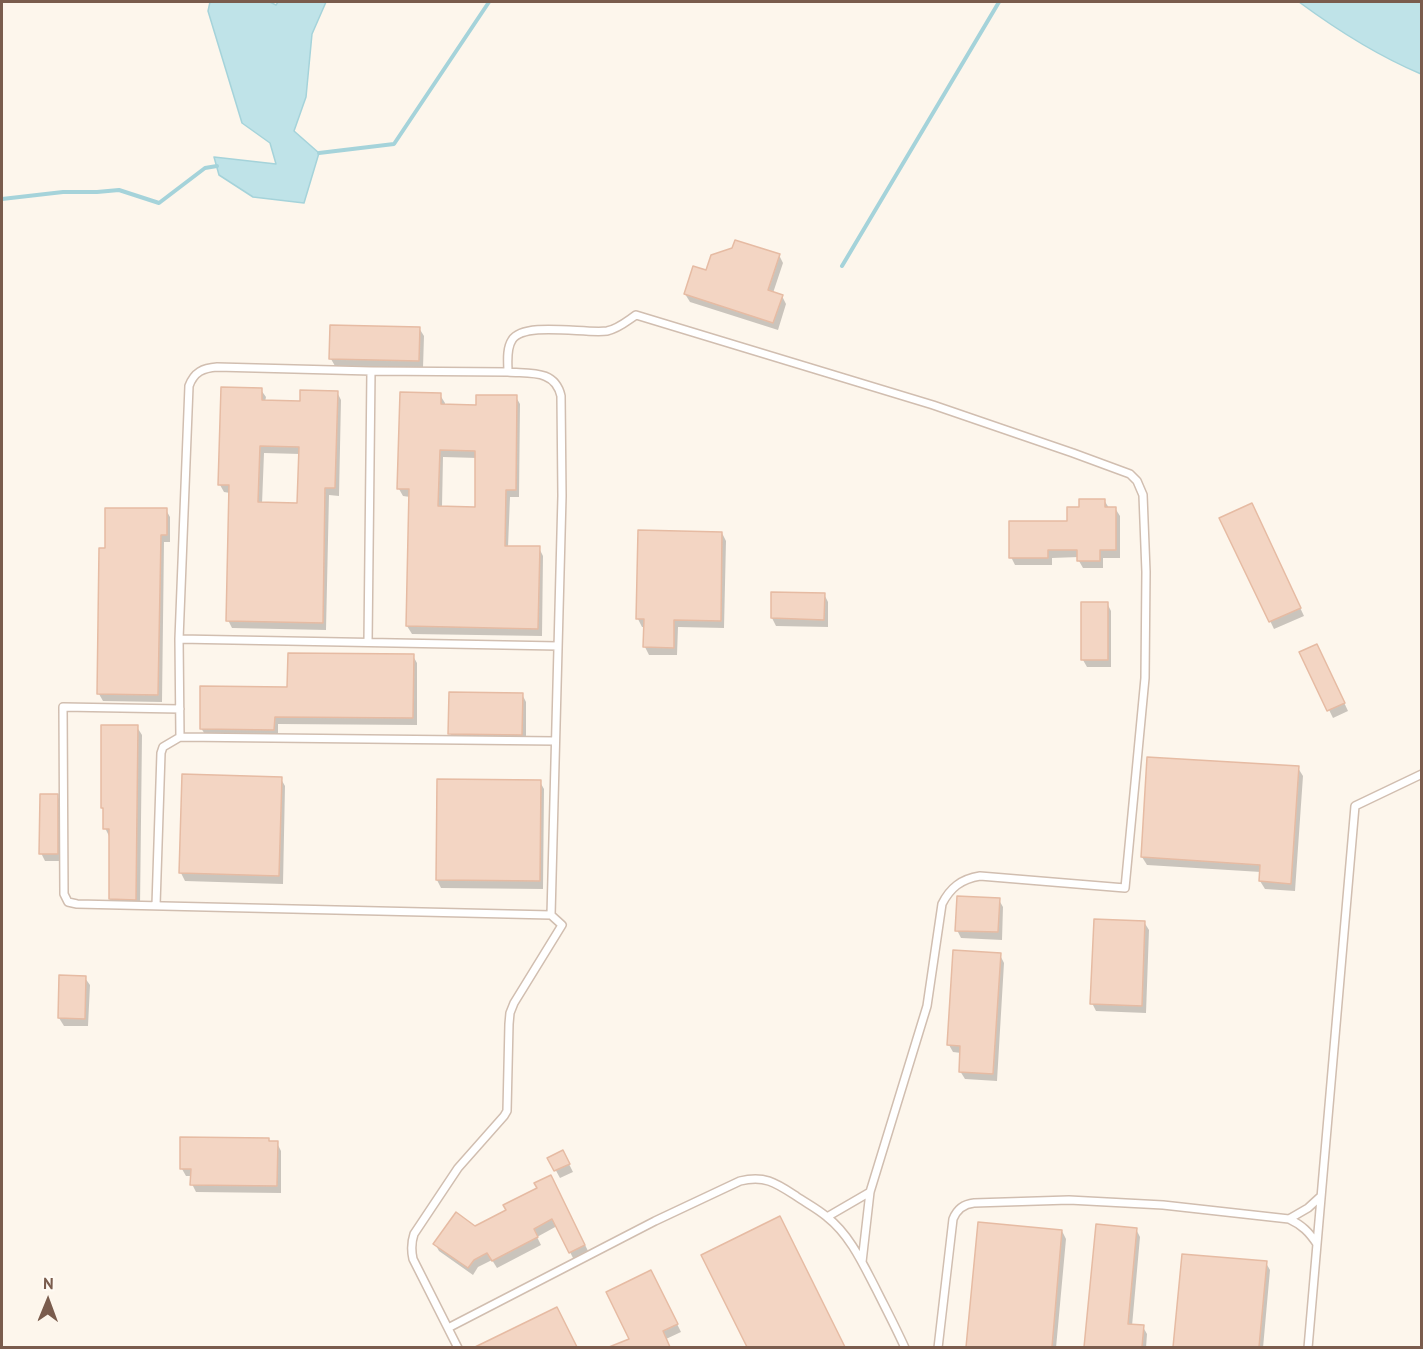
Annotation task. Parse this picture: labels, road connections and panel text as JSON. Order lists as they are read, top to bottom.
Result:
{
  "north": "top"
}
